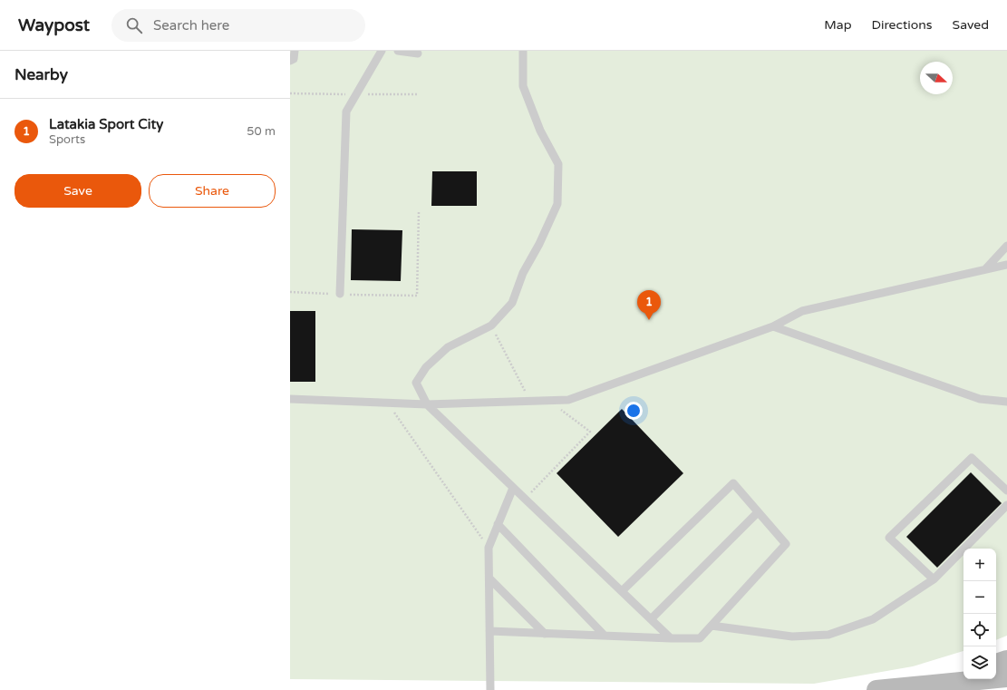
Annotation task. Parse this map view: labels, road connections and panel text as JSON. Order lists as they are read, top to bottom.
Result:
{
  "north": "right",
  "page": {
    "header": "Waypost",
    "search": "Search here",
    "nav": ["Map", "Directions", "Saved"],
    "heading": "Nearby",
    "list": [
      {
        "mark": "1",
        "name": "Latakia Sport City",
        "note": "Sports",
        "value": "50 m"
      }
    ],
    "buttons": ["Save", "Share"],
    "pins": "1",
    "map_buttons": ["+", "−"]
  }
}
